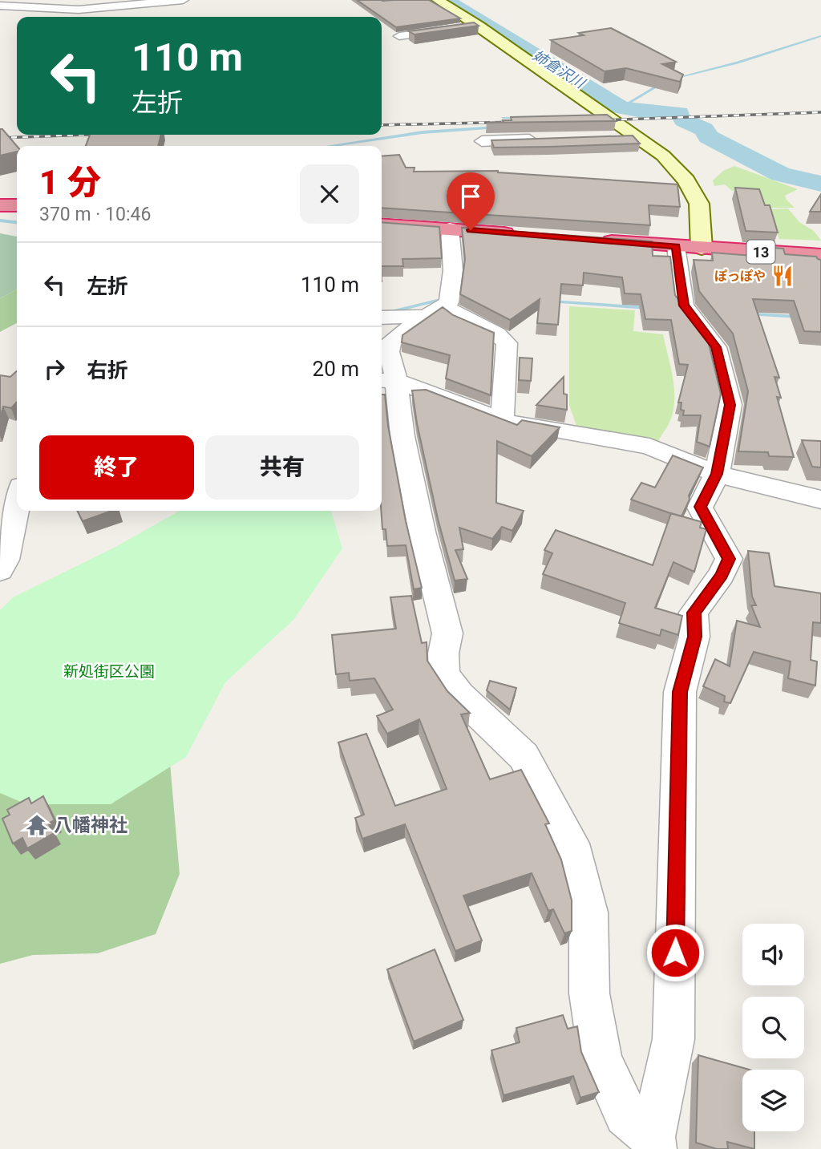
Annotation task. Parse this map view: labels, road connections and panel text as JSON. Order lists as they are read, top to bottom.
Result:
{
  "streets": {
    "highway": ["13"]
  },
  "water": ["姉倉沢川"],
  "parks": ["新処街区公園"],
  "places": {
    "restaurant": ["ぽっぽや"],
    "temple": ["八幡神社"]
  },
  "page": {
    "turn": ["110 m", "左折"],
    "heading": ["1 分", "370 m · 10:46"],
    "list": [
      {
        "name": "左折",
        "value": "110 m"
      },
      {
        "name": "右折",
        "value": "20 m"
      }
    ],
    "buttons": ["終了", "共有"]
  }
}
